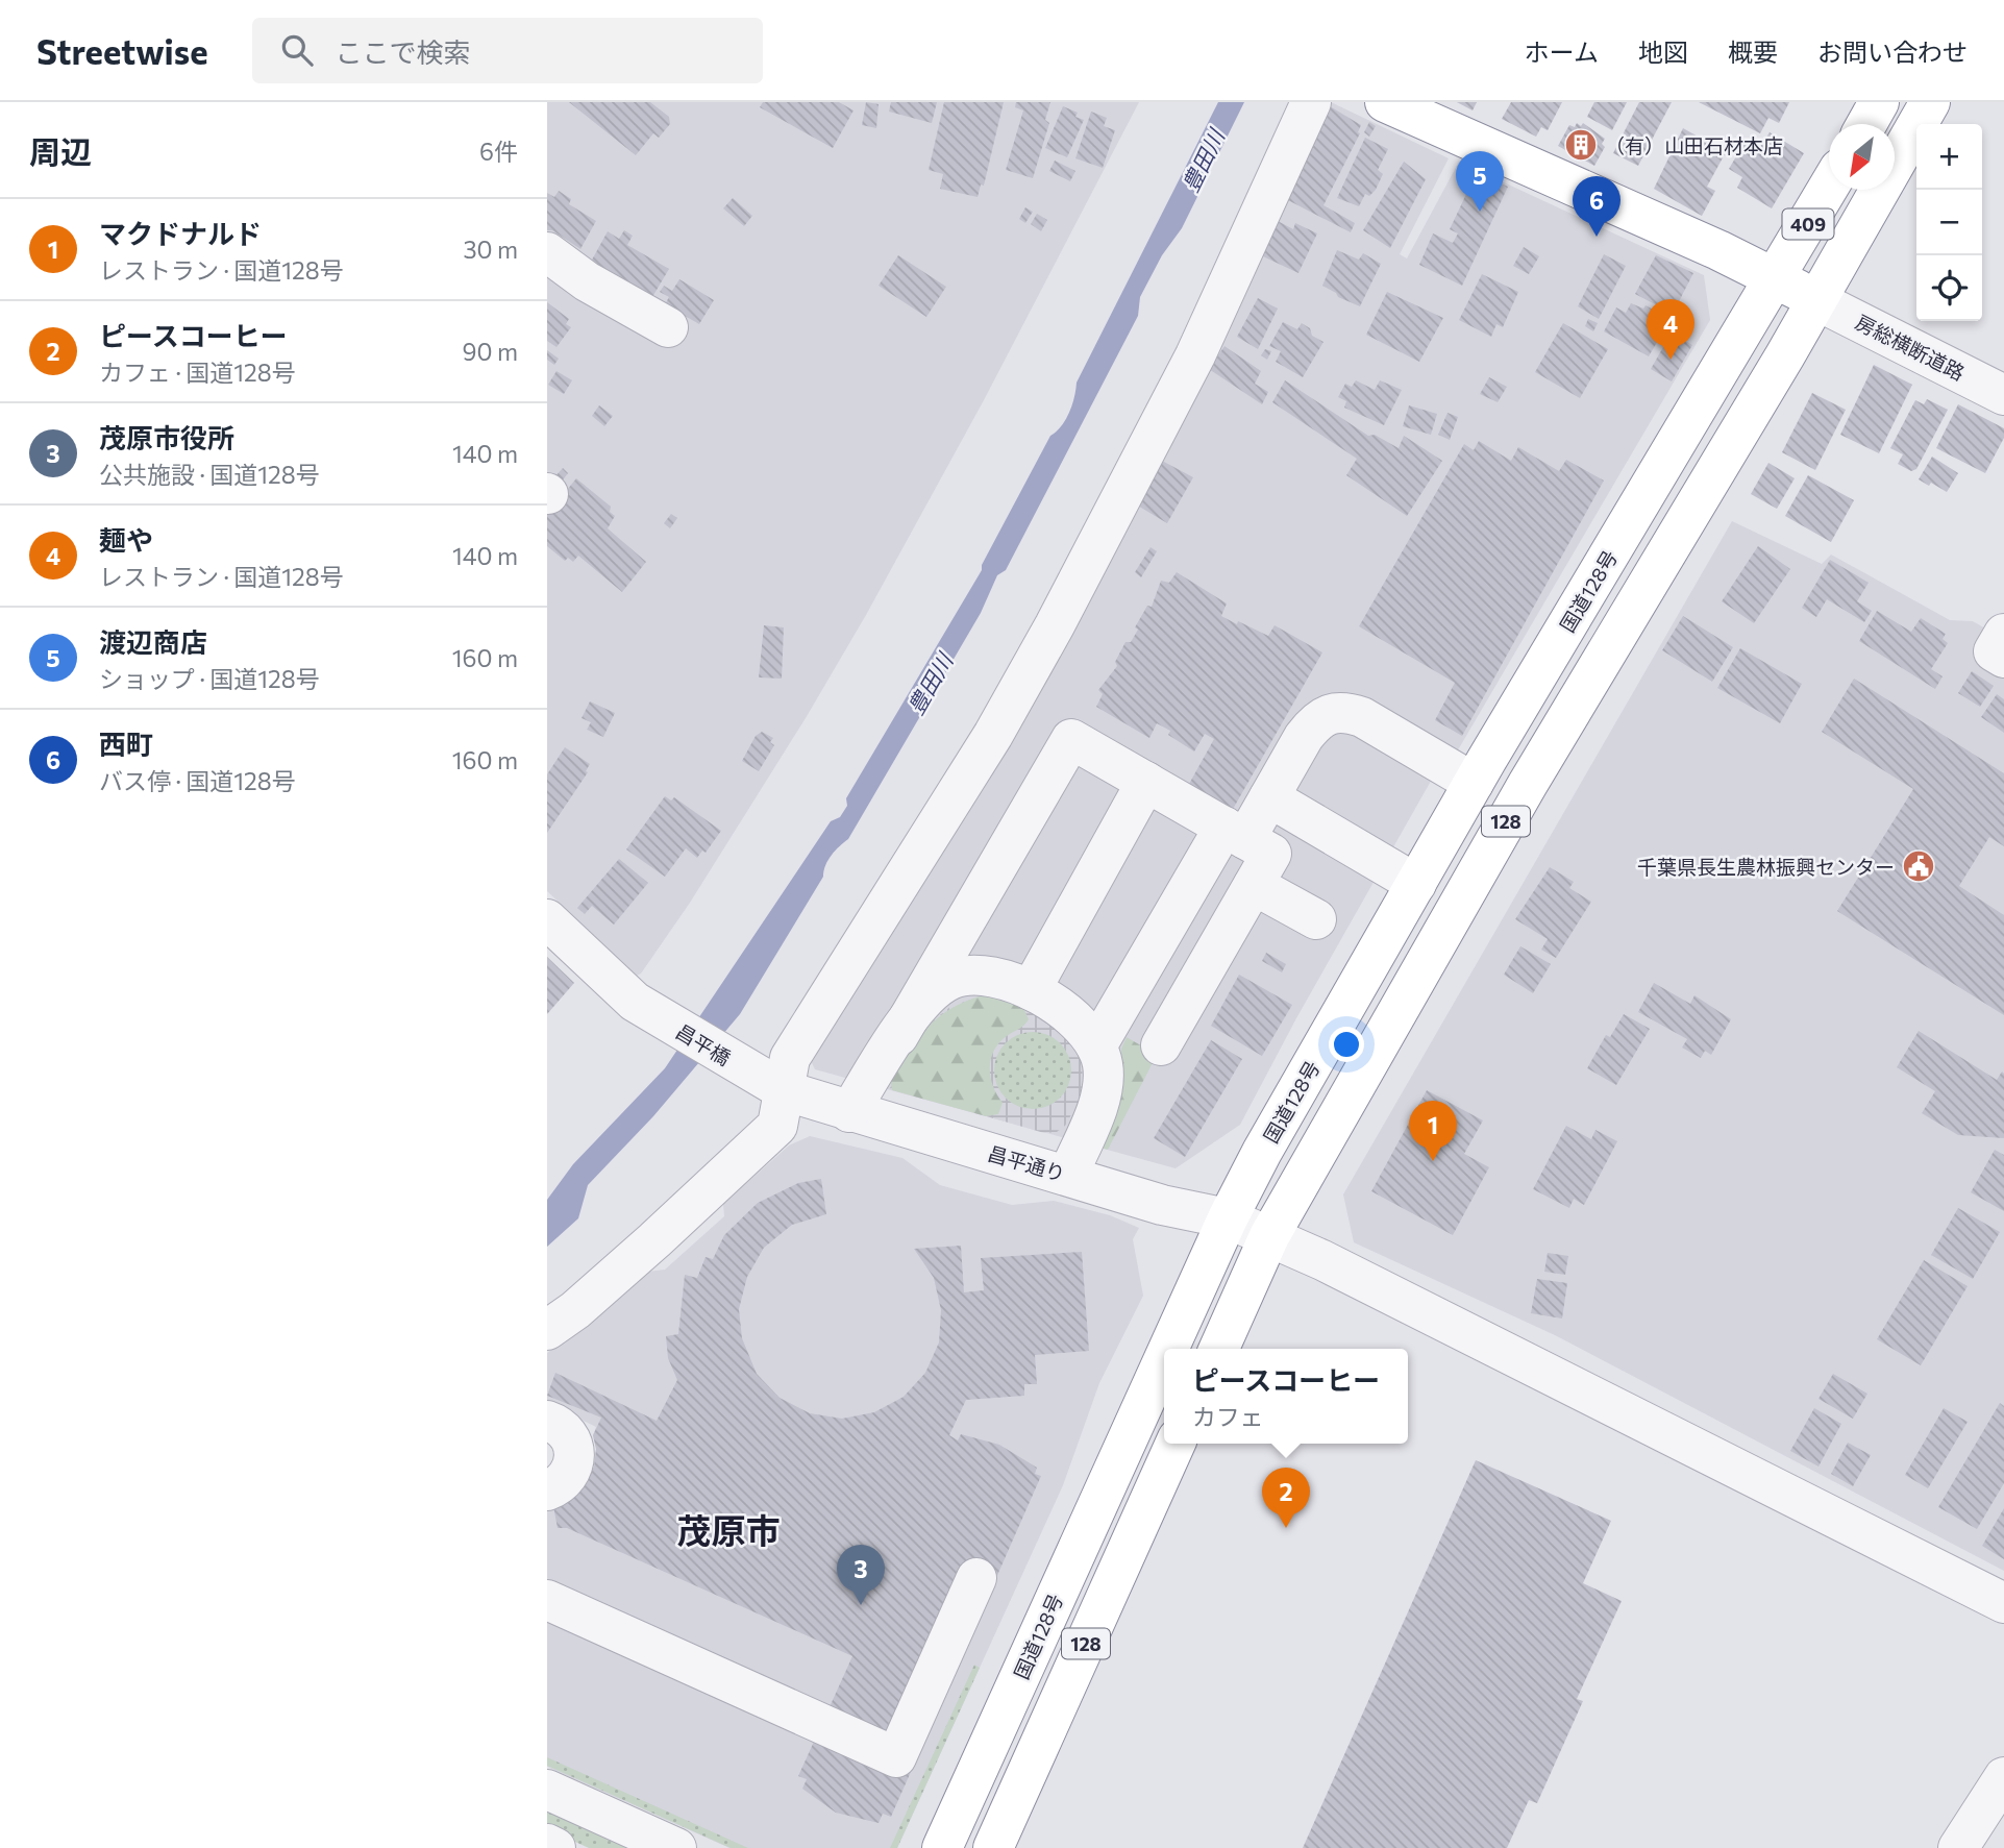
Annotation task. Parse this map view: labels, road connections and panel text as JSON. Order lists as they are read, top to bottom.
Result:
{
  "streets": {
    "highway": ["409", "国道128号", "128"],
    "street": ["房総横断道路", "昌平橋", "昌平通り"]
  },
  "crossings": [
    ["409", "房総横断道路"],
    ["409", "国道128号"],
    ["409", "128"],
    ["房総横断道路", "128"],
    ["国道128号", "昌平通り"],
    ["128", "昌平通り"],
    ["昌平橋", "昌平通り"]
  ],
  "districts": ["茂原市"],
  "water": ["豊田川"],
  "places": {
    "building": ["（有）山田石材本店"],
    "public building": ["千葉県長生農林振興センター"]
  },
  "north": "bottom left",
  "page": {
    "header": "Streetwise",
    "search": "ここで検索",
    "nav": [
      "ホーム",
      "地図",
      "概要",
      "お問い合わせ"
    ],
    "heading": ["周辺", "6件"],
    "map_buttons": ["+", "−"],
    "pins": [
      "5",
      "6",
      "4",
      "1",
      "2",
      "3"
    ],
    "list": [
      {
        "mark": "1",
        "name": "マクドナルド",
        "note": "レストラン · 国道128号",
        "value": "30 m"
      },
      {
        "mark": "2",
        "name": "ピースコーヒー",
        "note": "カフェ · 国道128号",
        "value": "90 m"
      },
      {
        "mark": "3",
        "name": "茂原市役所",
        "note": "公共施設 · 国道128号",
        "value": "140 m"
      },
      {
        "mark": "4",
        "name": "麺や",
        "note": "レストラン · 国道128号",
        "value": "140 m"
      },
      {
        "mark": "5",
        "name": "渡辺商店",
        "note": "ショップ · 国道128号",
        "value": "160 m"
      },
      {
        "mark": "6",
        "name": "西町",
        "note": "バス停 · 国道128号",
        "value": "160 m"
      }
    ],
    "popup": ["ピースコーヒー", "カフェ"]
  }
}
